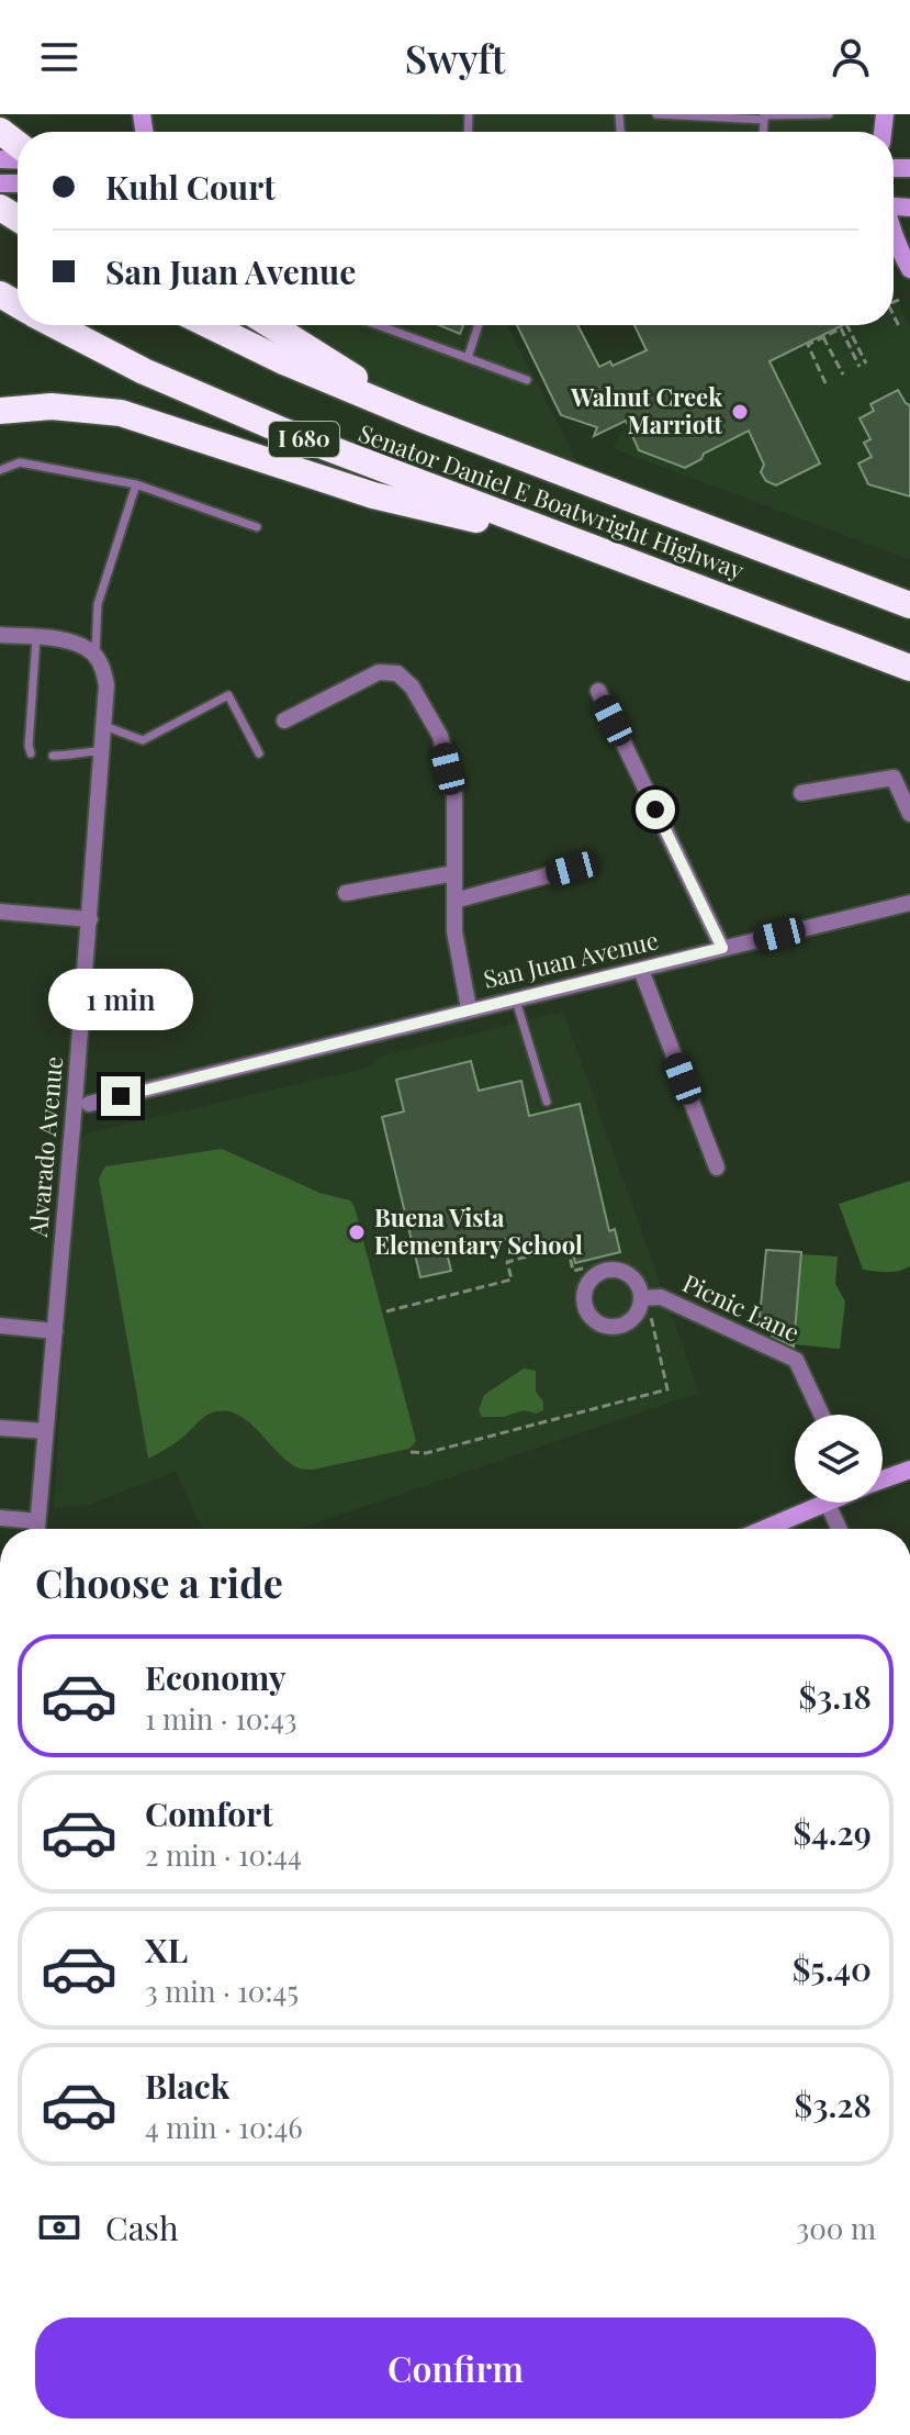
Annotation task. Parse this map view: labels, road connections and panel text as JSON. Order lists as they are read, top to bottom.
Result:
{
  "streets": {
    "highway": ["I 680", "Senator Daniel E Boatwright Highway"],
    "street": ["San Juan Avenue", "Alvarado Avenue", "Picnic Lane"]
  },
  "places": ["Walnut Creek Marriott", "Buena Vista Elementary School"],
  "page": {
    "header": "Swyft",
    "banner": ["Kuhl Court", "San Juan Avenue"],
    "bubble": "1 min",
    "heading": "Choose a ride",
    "list": [
      {
        "name": "Economy",
        "note": "1 min · 10:43",
        "value": "$3.18"
      },
      {
        "name": "Comfort",
        "note": "2 min · 10:44",
        "value": "$4.29"
      },
      {
        "name": "XL",
        "note": "3 min · 10:45",
        "value": "$5.40"
      },
      {
        "name": "Black",
        "note": "4 min · 10:46",
        "value": "$3.28"
      }
    ],
    "pay": ["Cash", "300 m"],
    "buttons": "Confirm"
  }
}
